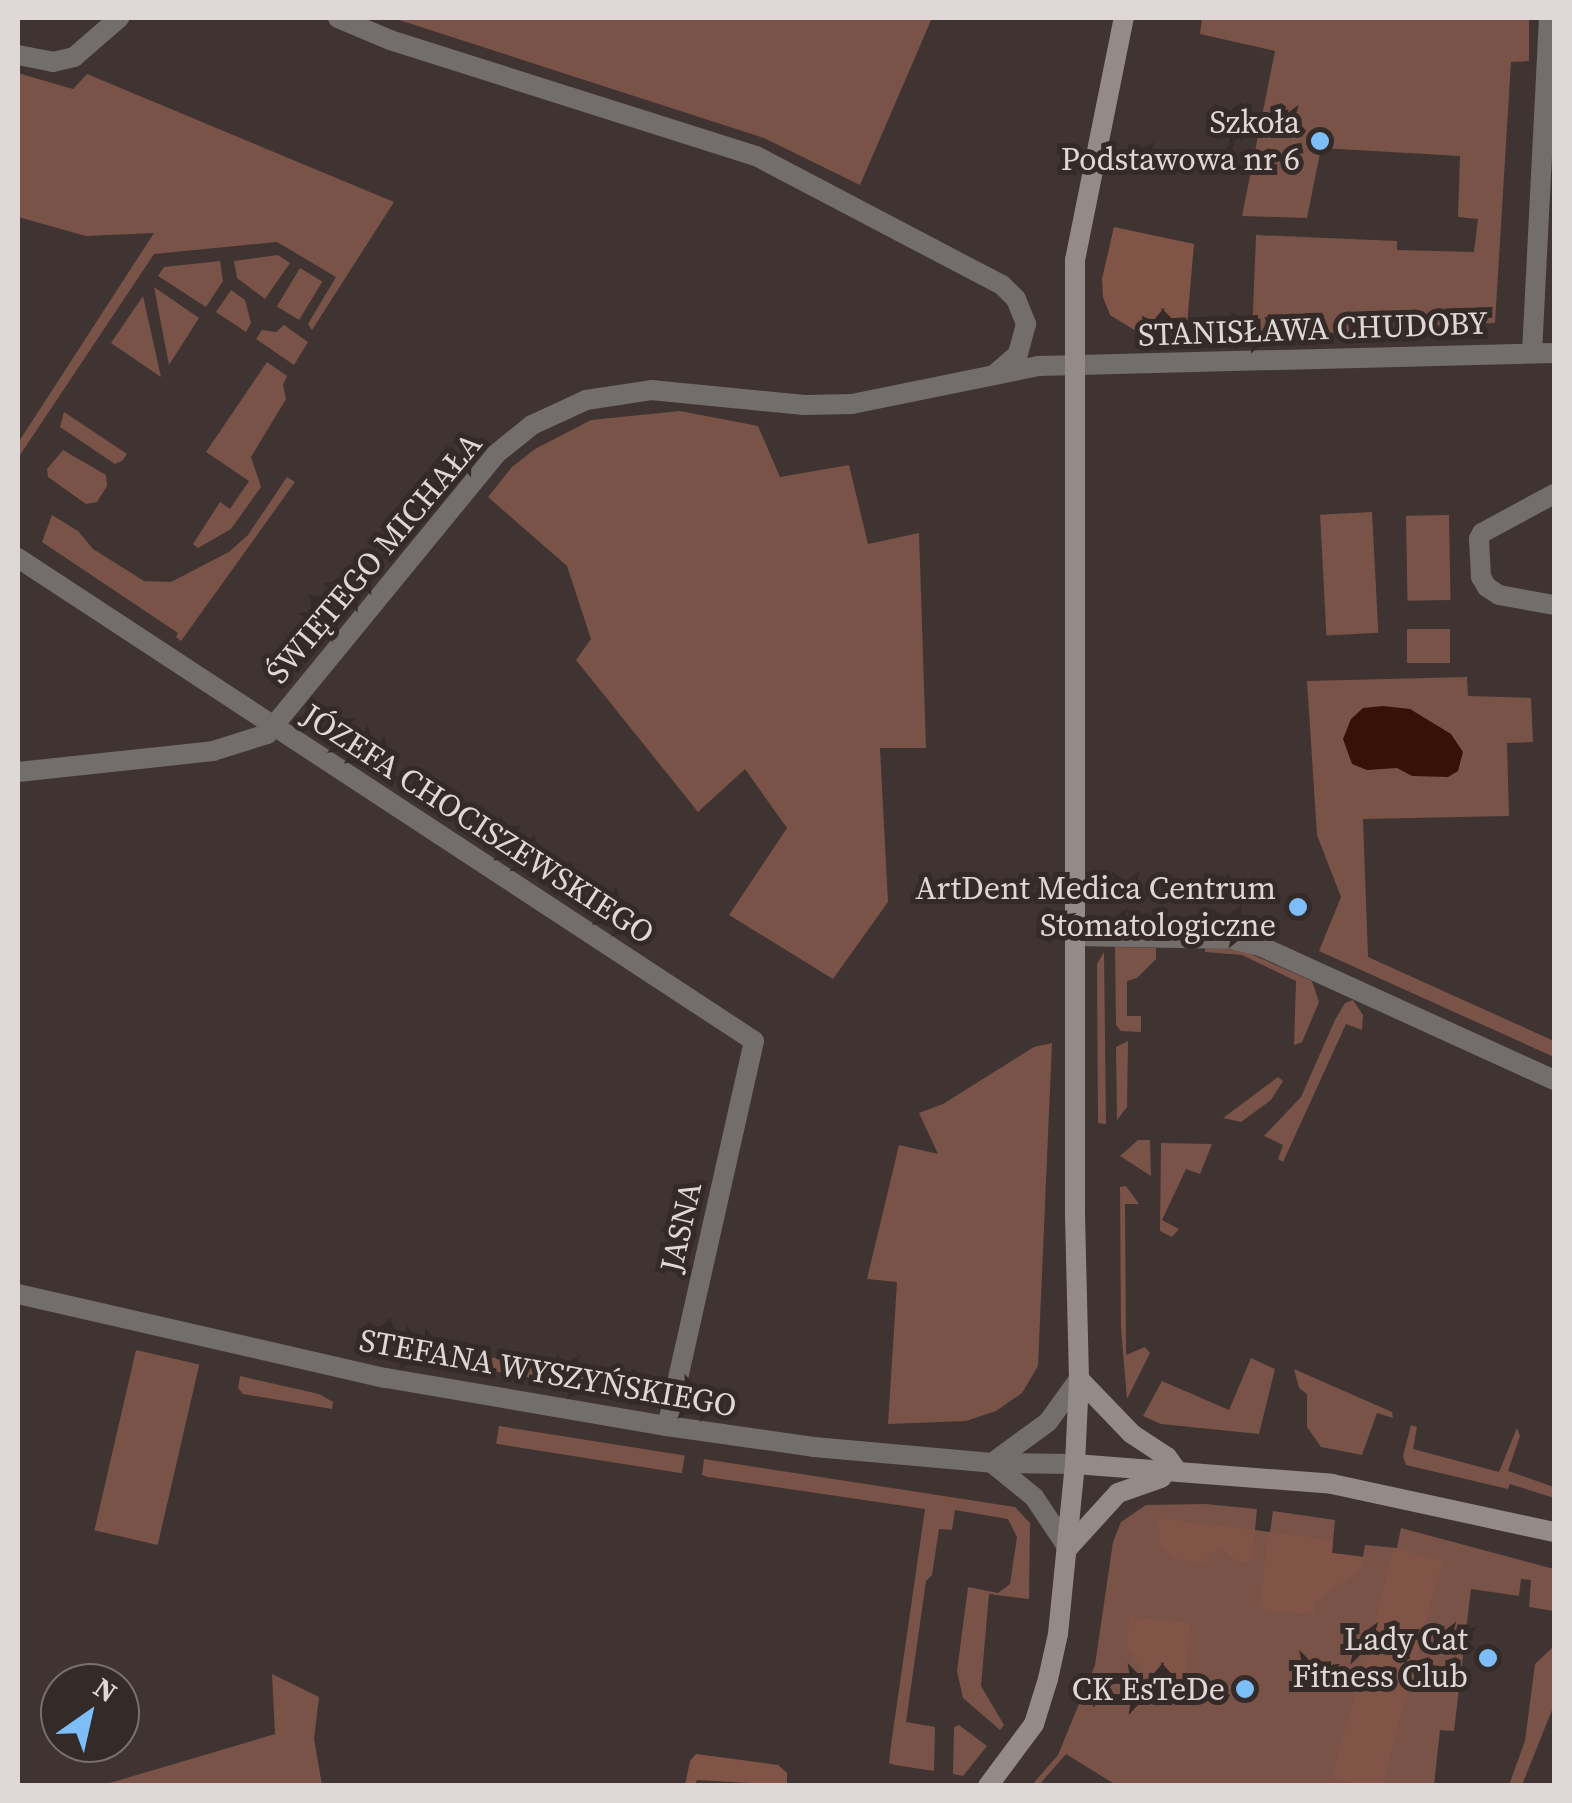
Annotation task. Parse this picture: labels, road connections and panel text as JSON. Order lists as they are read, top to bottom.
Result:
{
  "streets": {
    "street": [
      "STANISŁAWA CHUDOBY",
      "ŚWIĘTEGO MICHAŁA",
      "JÓZEFA CHOCISZEWSKIEGO",
      "JASNA",
      "STEFANA WYSZYŃSKIEGO"
    ]
  },
  "crossings": [
    ["STANISŁAWA CHUDOBY", "ŚWIĘTEGO MICHAŁA"],
    ["ŚWIĘTEGO MICHAŁA", "JÓZEFA CHOCISZEWSKIEGO"],
    ["JÓZEFA CHOCISZEWSKIEGO", "JASNA"],
    ["JASNA", "STEFANA WYSZYŃSKIEGO"]
  ],
  "places": [
    "Szkoła Podstawowa nr 6",
    "ArtDent Medica Centrum Stomatologiczne",
    "Lady Cat Fitness Club",
    "CK EsTeDe"
  ],
  "north": "top right"
}
